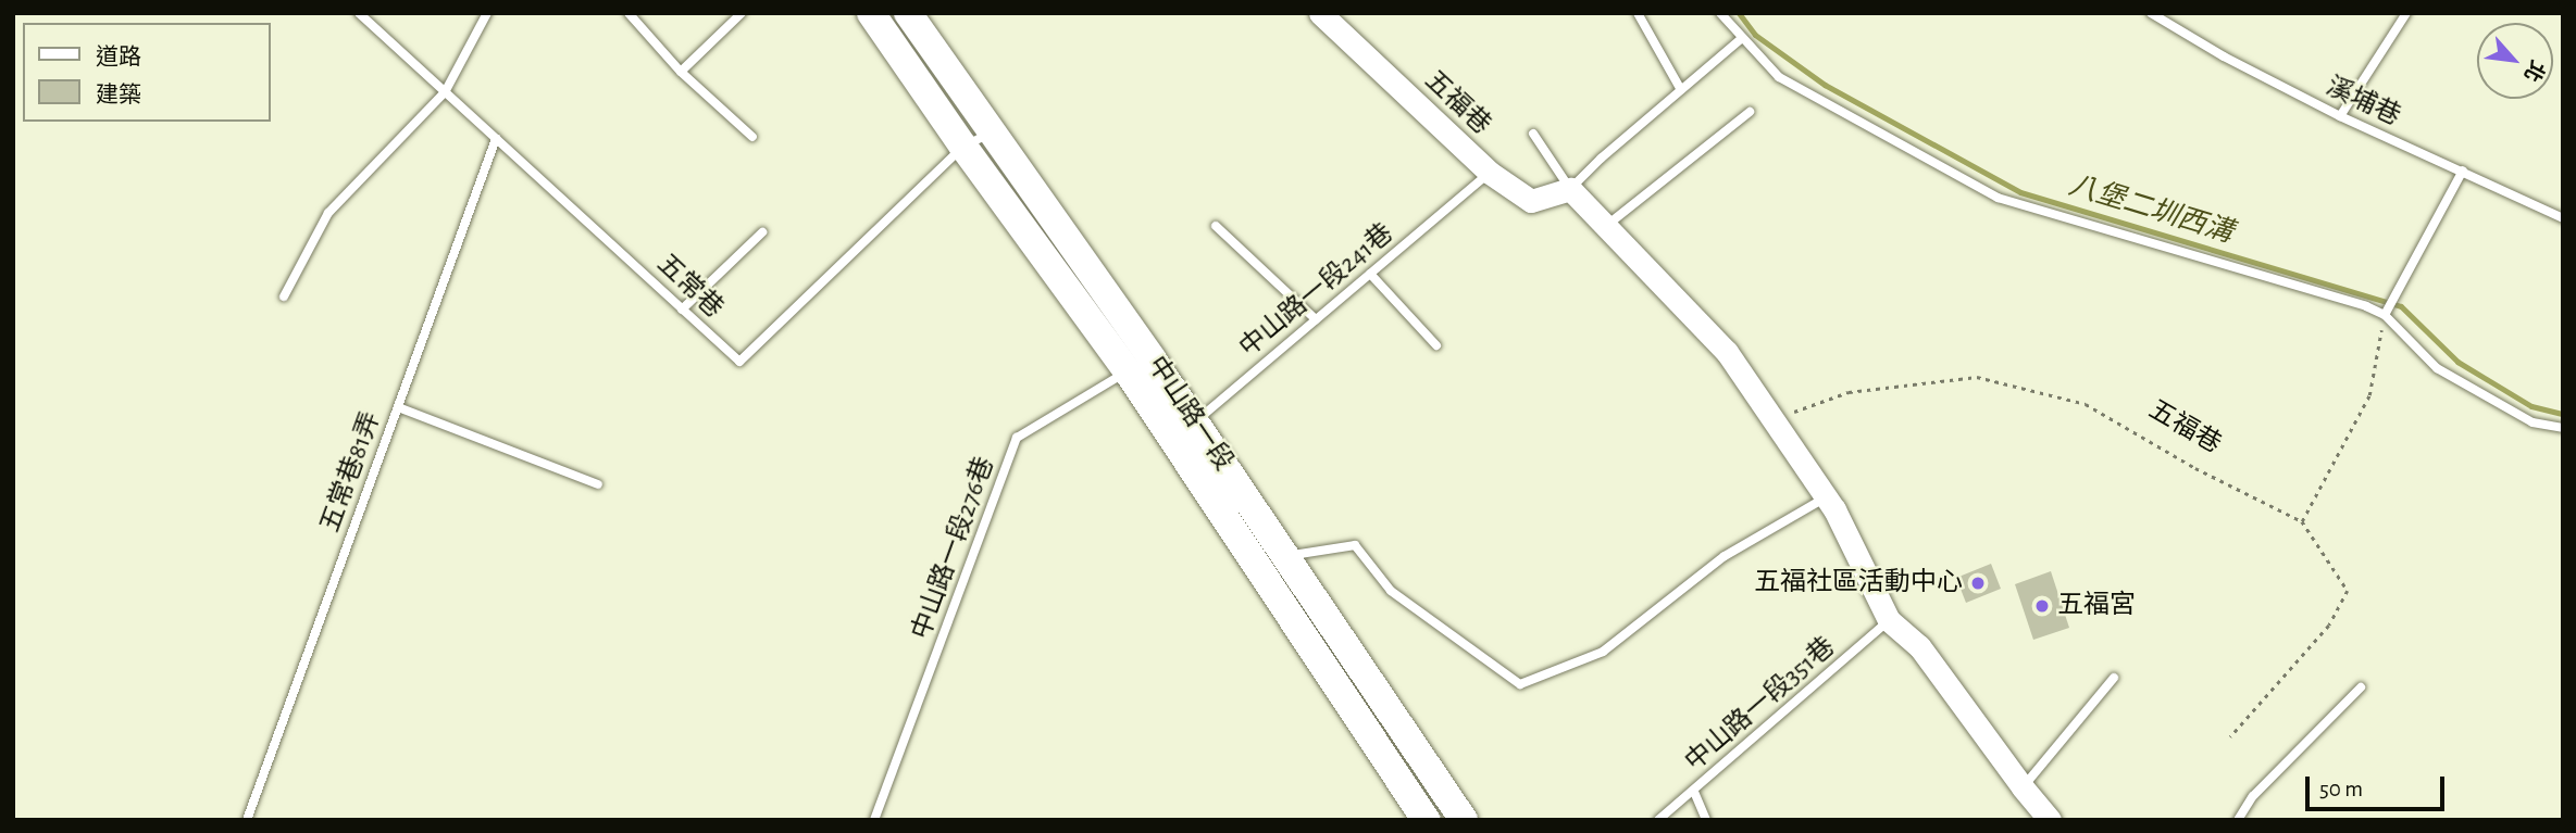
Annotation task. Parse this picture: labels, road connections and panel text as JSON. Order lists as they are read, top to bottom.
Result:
{
  "streets": {
    "main road": ["中山路一段"],
    "street": ["五福巷"],
    "lane": [
      "溪埔巷",
      "五常巷",
      "中山路一段241巷",
      "五常巷81弄",
      "中山路一段276巷",
      "中山路一段351巷"
    ]
  },
  "crossings": [
    ["五福巷", "中山路一段241巷"],
    ["五常巷", "中山路一段"],
    ["五常巷", "五常巷81弄"],
    ["中山路一段241巷", "中山路一段"],
    ["中山路一段", "中山路一段276巷"]
  ],
  "water": ["八堡二圳西溝"],
  "places": ["五福社區活動中心", "五福宮"],
  "legend": ["道路", "建築"],
  "scale_bar": "50 m",
  "north": "bottom right"
}
